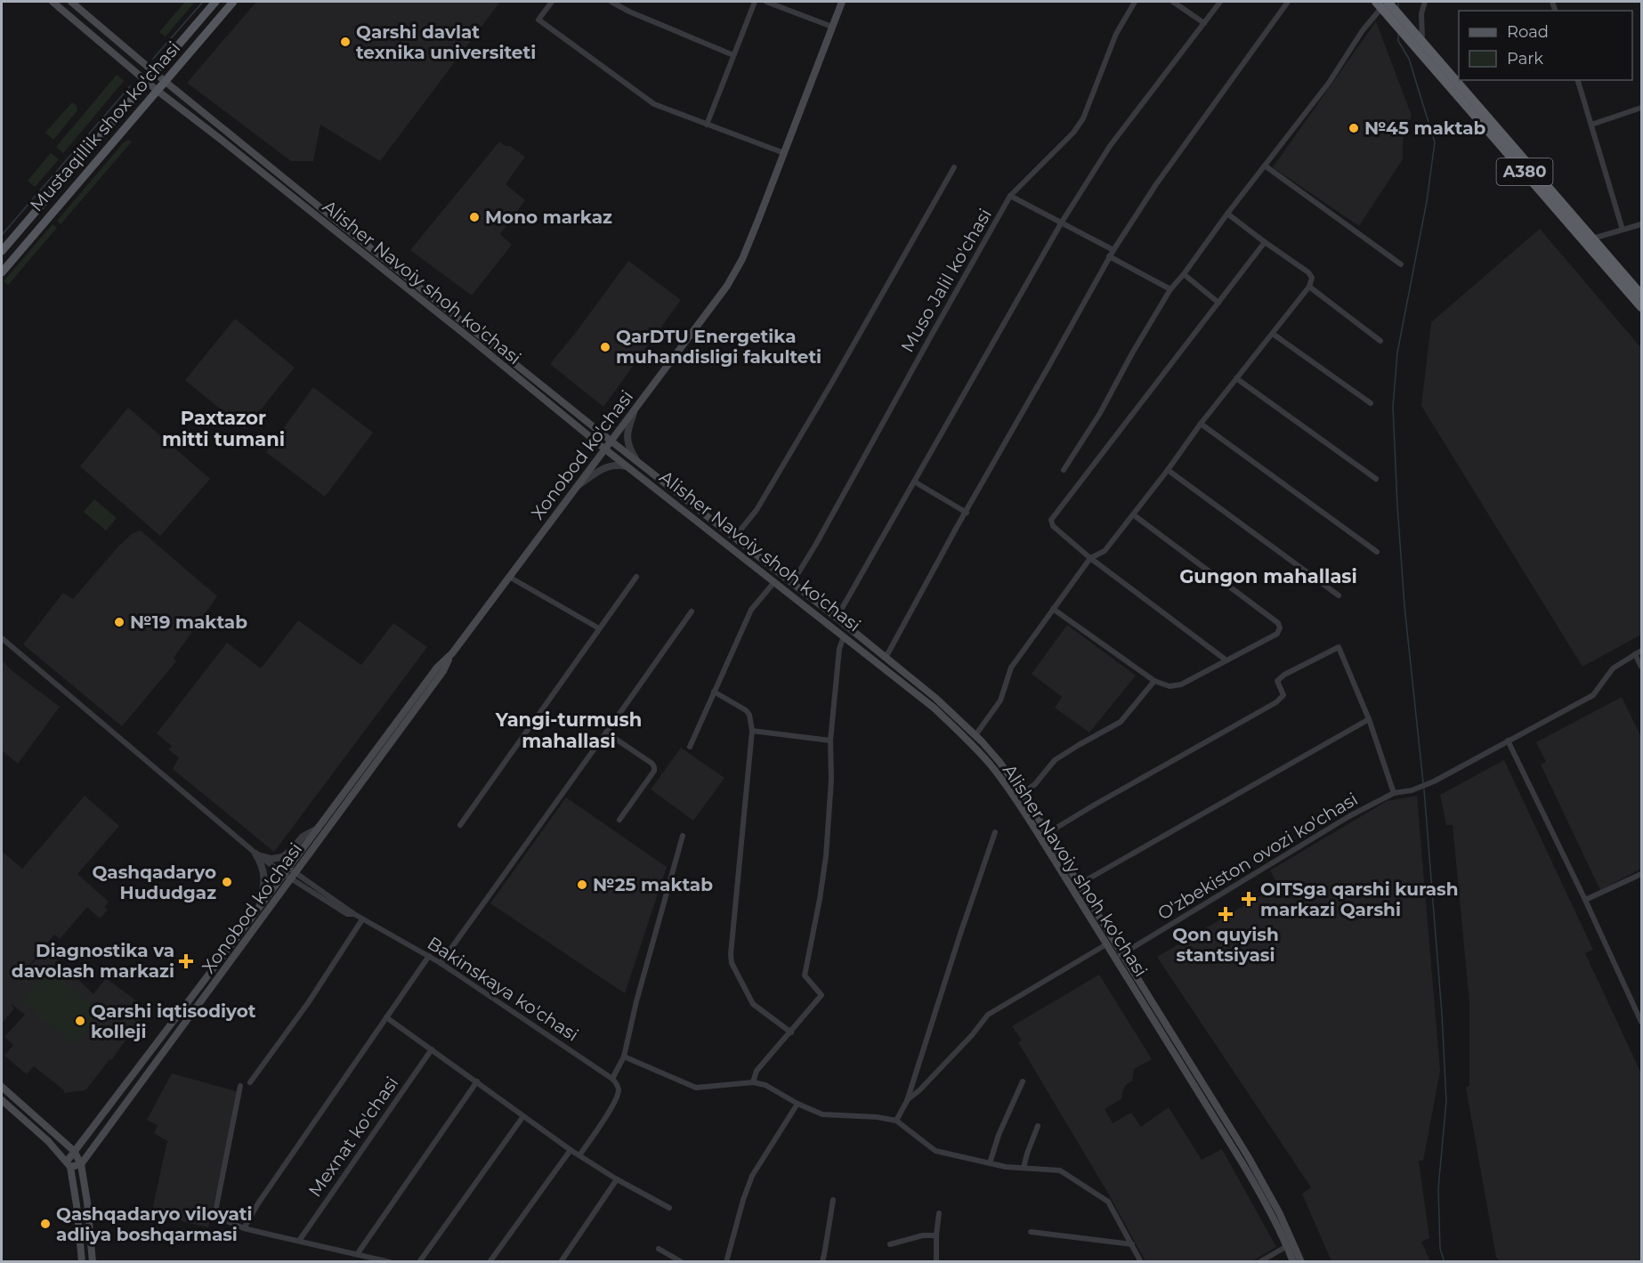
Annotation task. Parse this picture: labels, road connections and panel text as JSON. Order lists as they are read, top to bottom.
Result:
{
  "streets": {
    "highway": ["A380"],
    "main road": ["Mustaqillik shox ko'chasi", "Alisher Navoiy shoh ko'chasi", "Xonobod ko'chasi"],
    "street": [
      "Muso Jalil ko'chasi",
      "O'zbekiston ovozi ko'chasi",
      "Bakinskaya ko'chasi",
      "Mexnat ko'chasi"
    ]
  },
  "crossings": [
    ["Mustaqillik shox ko'chasi", "Alisher Navoiy shoh ko'chasi"],
    ["Muso Jalil ko'chasi", "Alisher Navoiy shoh ko'chasi"],
    ["Alisher Navoiy shoh ko'chasi", "Xonobod ko'chasi"],
    ["Alisher Navoiy shoh ko'chasi", "O'zbekiston ovozi ko'chasi"],
    ["Xonobod ko'chasi", "Bakinskaya ko'chasi"]
  ],
  "districts": ["Paxtazor mitti tumani", "Gungon mahallasi", "Yangi-turmush mahallasi"],
  "places": {
    "other": [
      "Qarshi davlat texnika universiteti",
      "№45 maktab",
      "Mono markaz",
      "QarDTU Energetika muhandisligi fakulteti",
      "№19 maktab",
      "Qashqadaryo Hududgaz",
      "№25 maktab",
      "Qarshi iqtisodiyot kolleji",
      "Qashqadaryo viloyati adliya boshqarmasi"
    ],
    "health": ["OITSga qarshi kurash markazi Qarshi", "Qon quyish stantsiyasi", "Diagnostika va davolash markazi"]
  },
  "legend": ["Road", "Park"]
}
